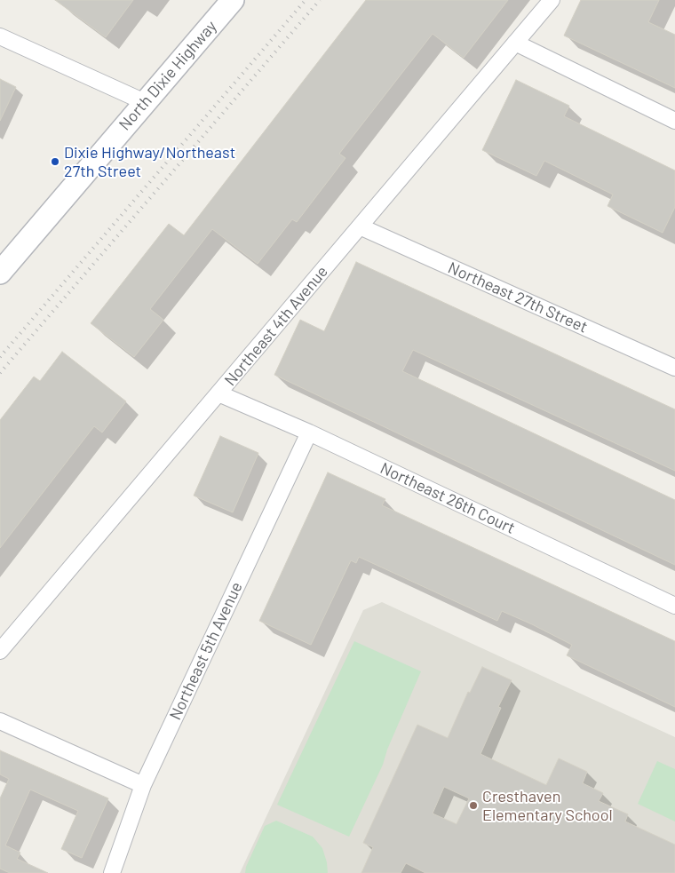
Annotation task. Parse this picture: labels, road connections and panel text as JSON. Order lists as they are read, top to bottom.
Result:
{
  "streets": {
    "main road": ["North Dixie Highway"],
    "street": [
      "Northeast 27th Street",
      "Northeast 4th Avenue",
      "Northeast 26th Court",
      "Northeast 5th Avenue"
    ]
  },
  "crossings": [
    ["Northeast 27th Street", "Northeast 4th Avenue"],
    ["Northeast 4th Avenue", "Northeast 26th Court"],
    ["Northeast 26th Court", "Northeast 5th Avenue"]
  ],
  "places": ["Dixie Highway/Northeast 27th Street", "Cresthaven Elementary School"]
}
